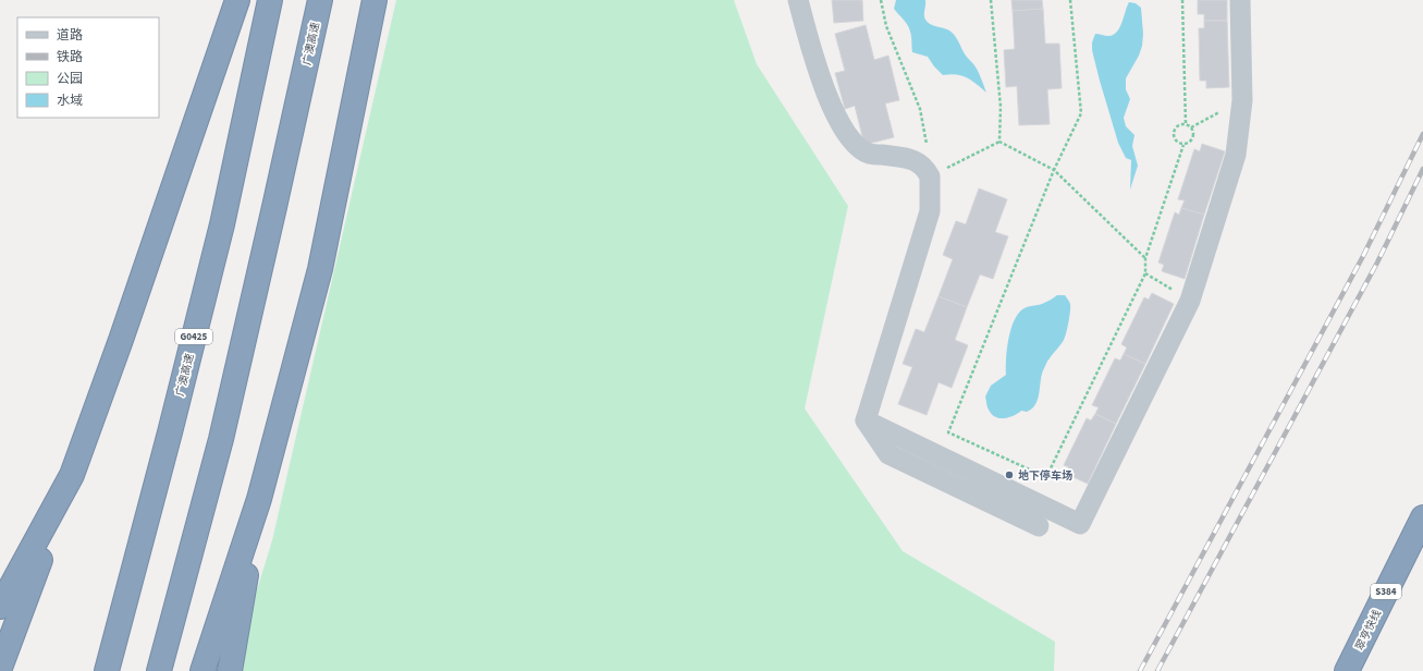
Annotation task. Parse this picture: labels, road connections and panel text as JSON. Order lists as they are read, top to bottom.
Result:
{
  "streets": {
    "highway": [
      "广澳高速",
      "G0425",
      "S384",
      "翠亨快线"
    ]
  },
  "places": ["地下停车场"],
  "legend": [
    "道路",
    "铁路",
    "公园",
    "水域"
  ]
}
